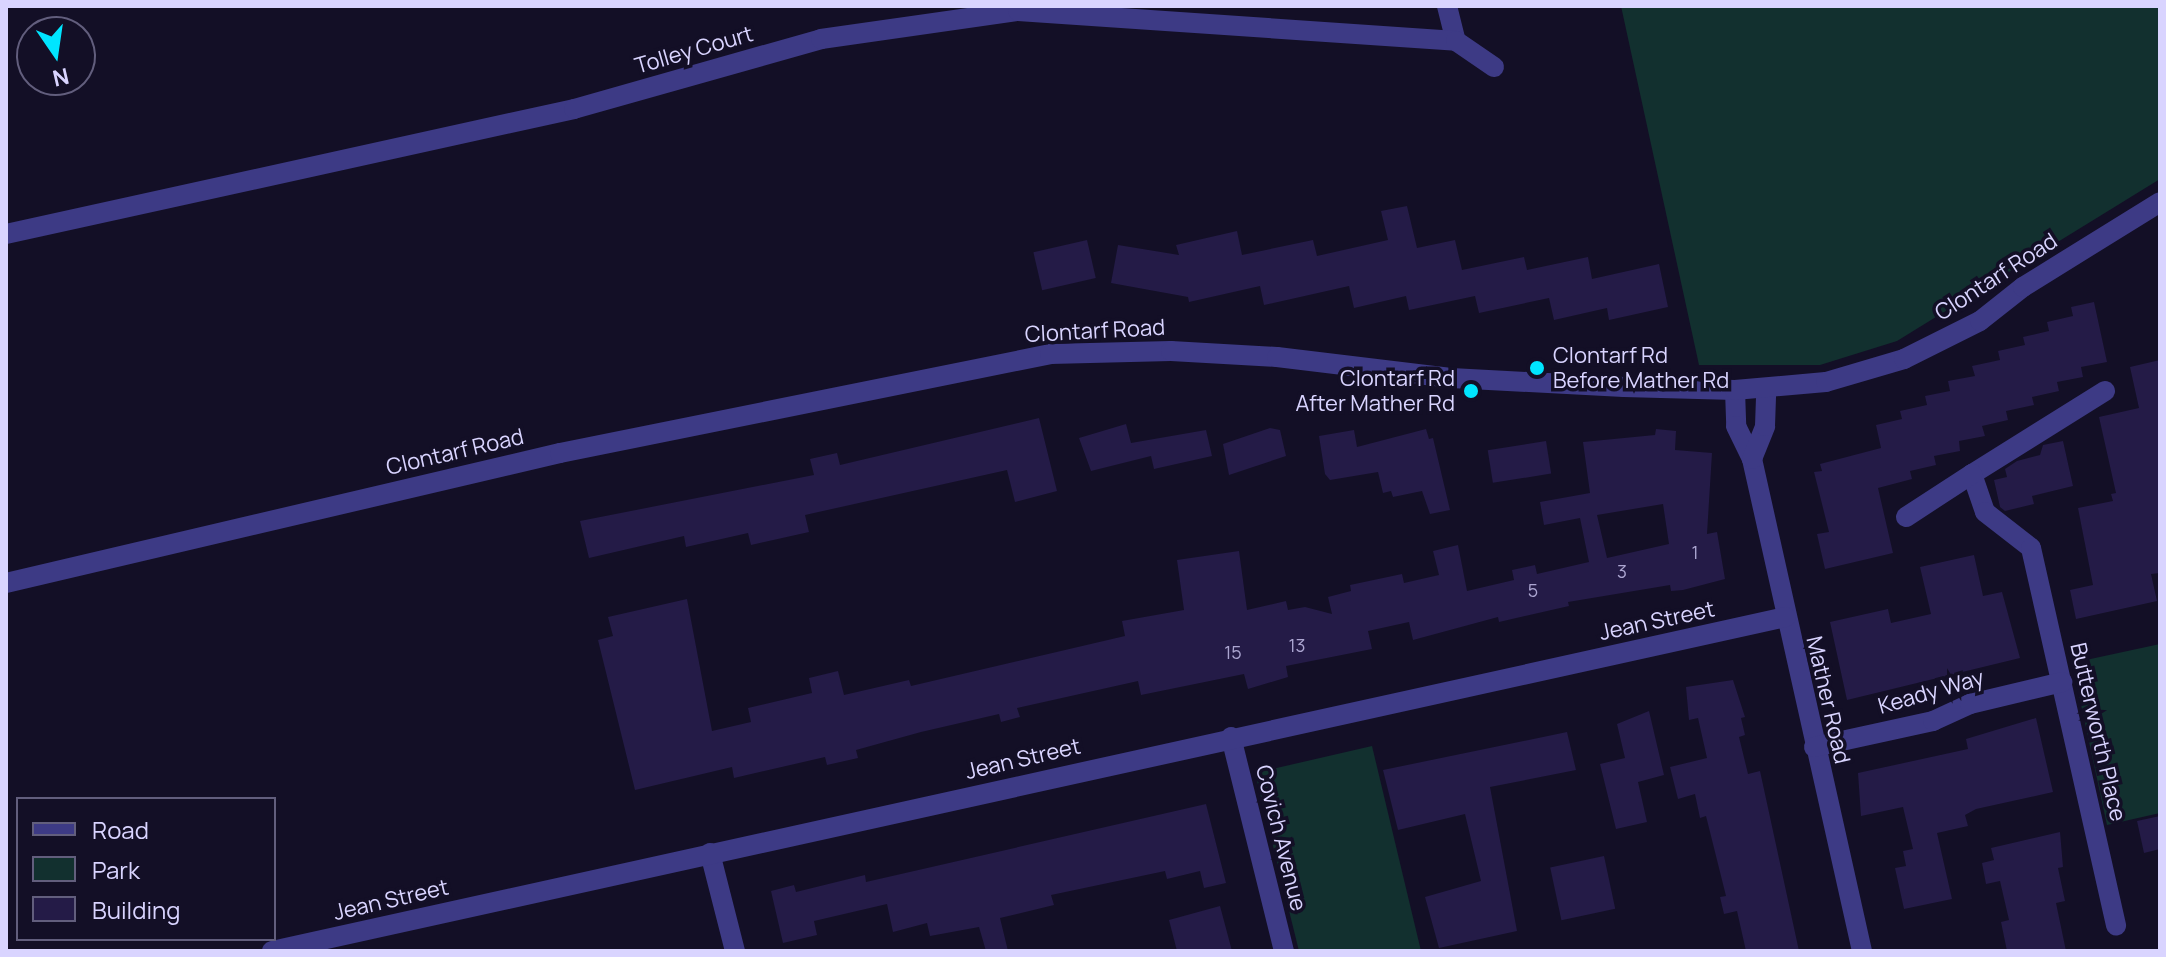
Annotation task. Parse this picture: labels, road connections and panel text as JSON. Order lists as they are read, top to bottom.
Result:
{
  "streets": {
    "street": [
      "Tolley Court",
      "Clontarf Road",
      "Jean Street",
      "Keady Way",
      "Mather Road",
      "Butterworth Place",
      "Covich Avenue"
    ]
  },
  "crossings": [
    ["Clontarf Road", "Mather Road"],
    ["Jean Street", "Mather Road"],
    ["Jean Street", "Covich Avenue"],
    ["Keady Way", "Mather Road"],
    ["Keady Way", "Butterworth Place"]
  ],
  "places": ["Clontarf Rd Before Mather Rd", "Clontarf Rd After Mather Rd"],
  "house_numbers": [
    "1",
    "3",
    "5",
    "13",
    "15"
  ],
  "legend": ["Road", "Park", "Building"],
  "north": "bottom"
}
